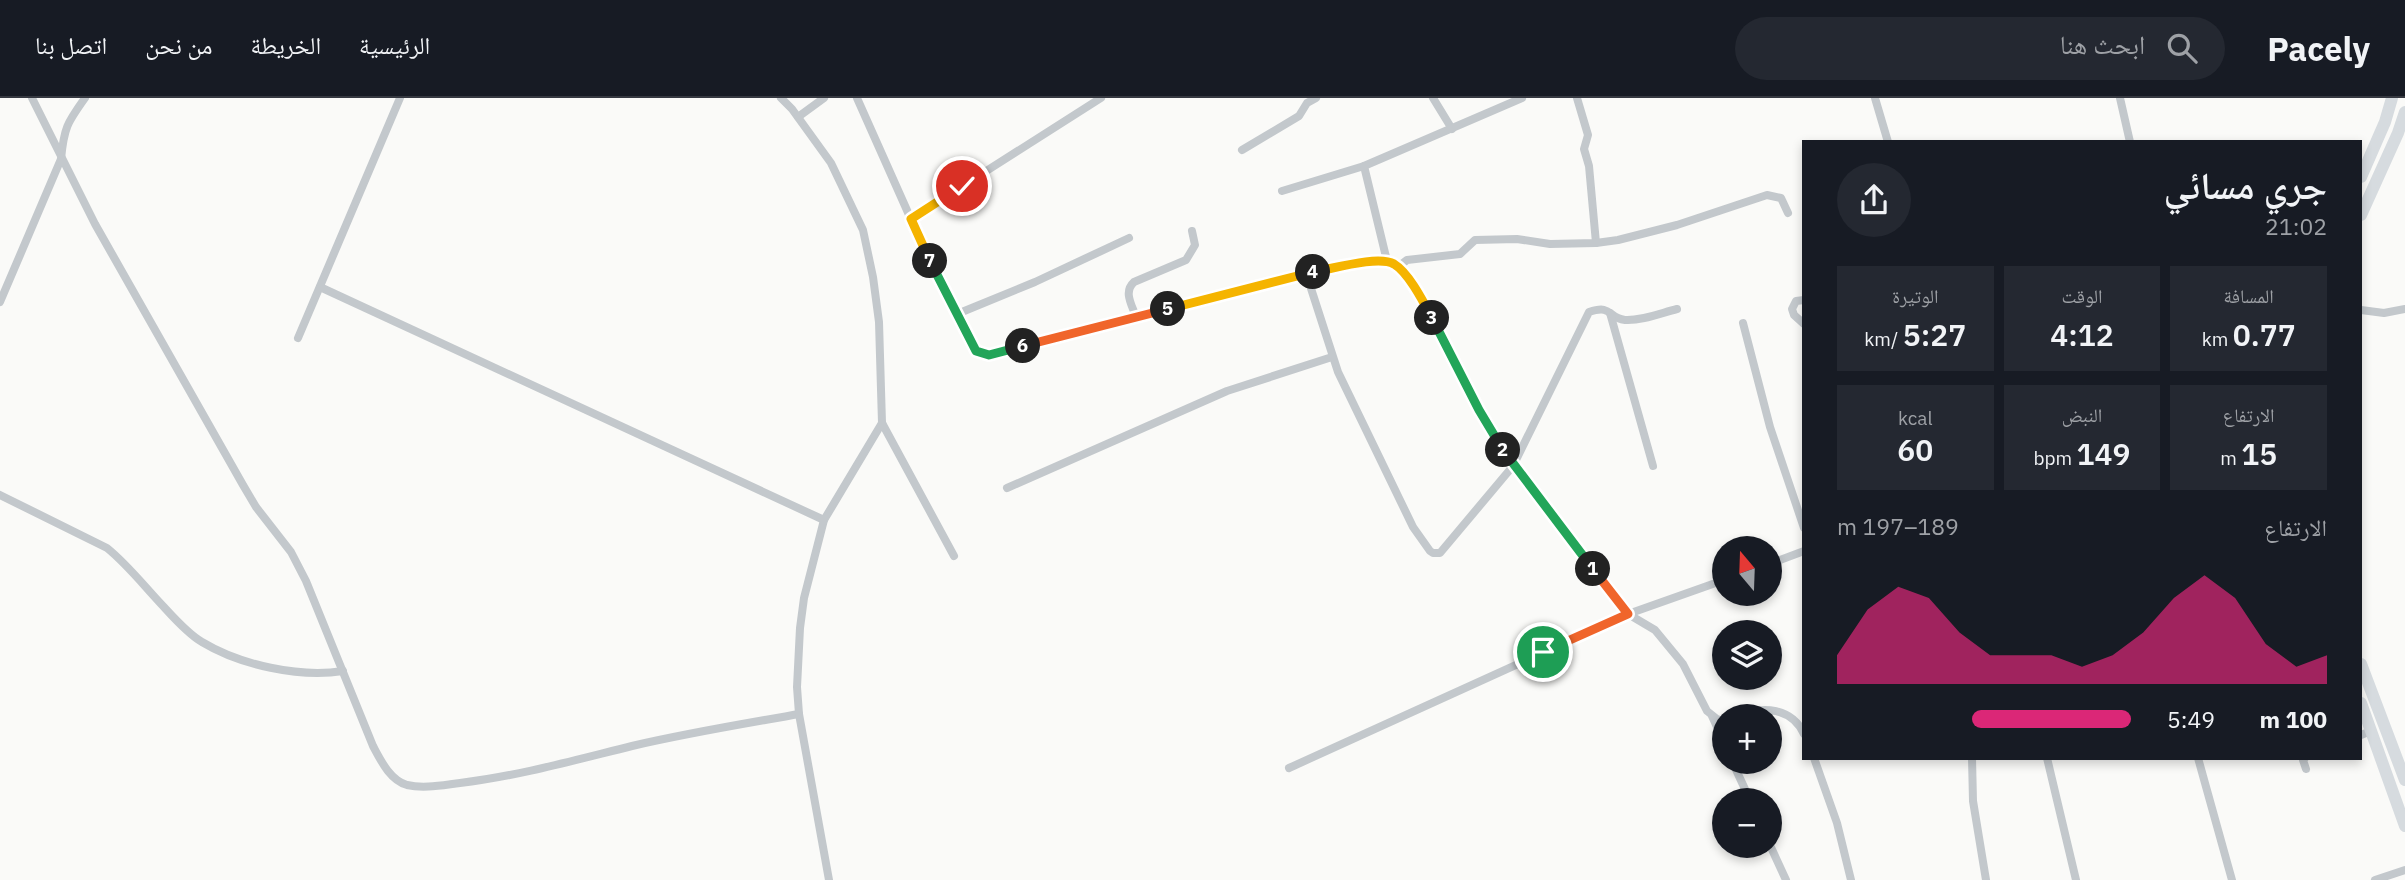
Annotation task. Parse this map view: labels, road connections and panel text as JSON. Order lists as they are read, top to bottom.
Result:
{
  "north": "top",
  "page": {
    "header": "Pacely",
    "search": "ابحث هنا",
    "nav": [
      "الرئيسية",
      "الخريطة",
      "من نحن",
      "اتصل بنا"
    ],
    "heading": ["جري مسائي", "21:02"],
    "pins": [
      "7",
      "4",
      "5",
      "3",
      "6",
      "2",
      "1"
    ],
    "stats": [
      ["المسافة", "0.77 km"],
      ["الوقت", "4:12"],
      ["الوتيرة", "5:27 /km"],
      ["الارتفاع", "15 m"],
      ["النبض", "149 bpm"],
      ["kcal", "60"]
    ],
    "chart": ["الارتفاع", "189–197 m"],
    "map_buttons": ["+", "−"],
    "list": [
      {
        "name": "100 m",
        "note": "5:49"
      }
    ]
  }
}
